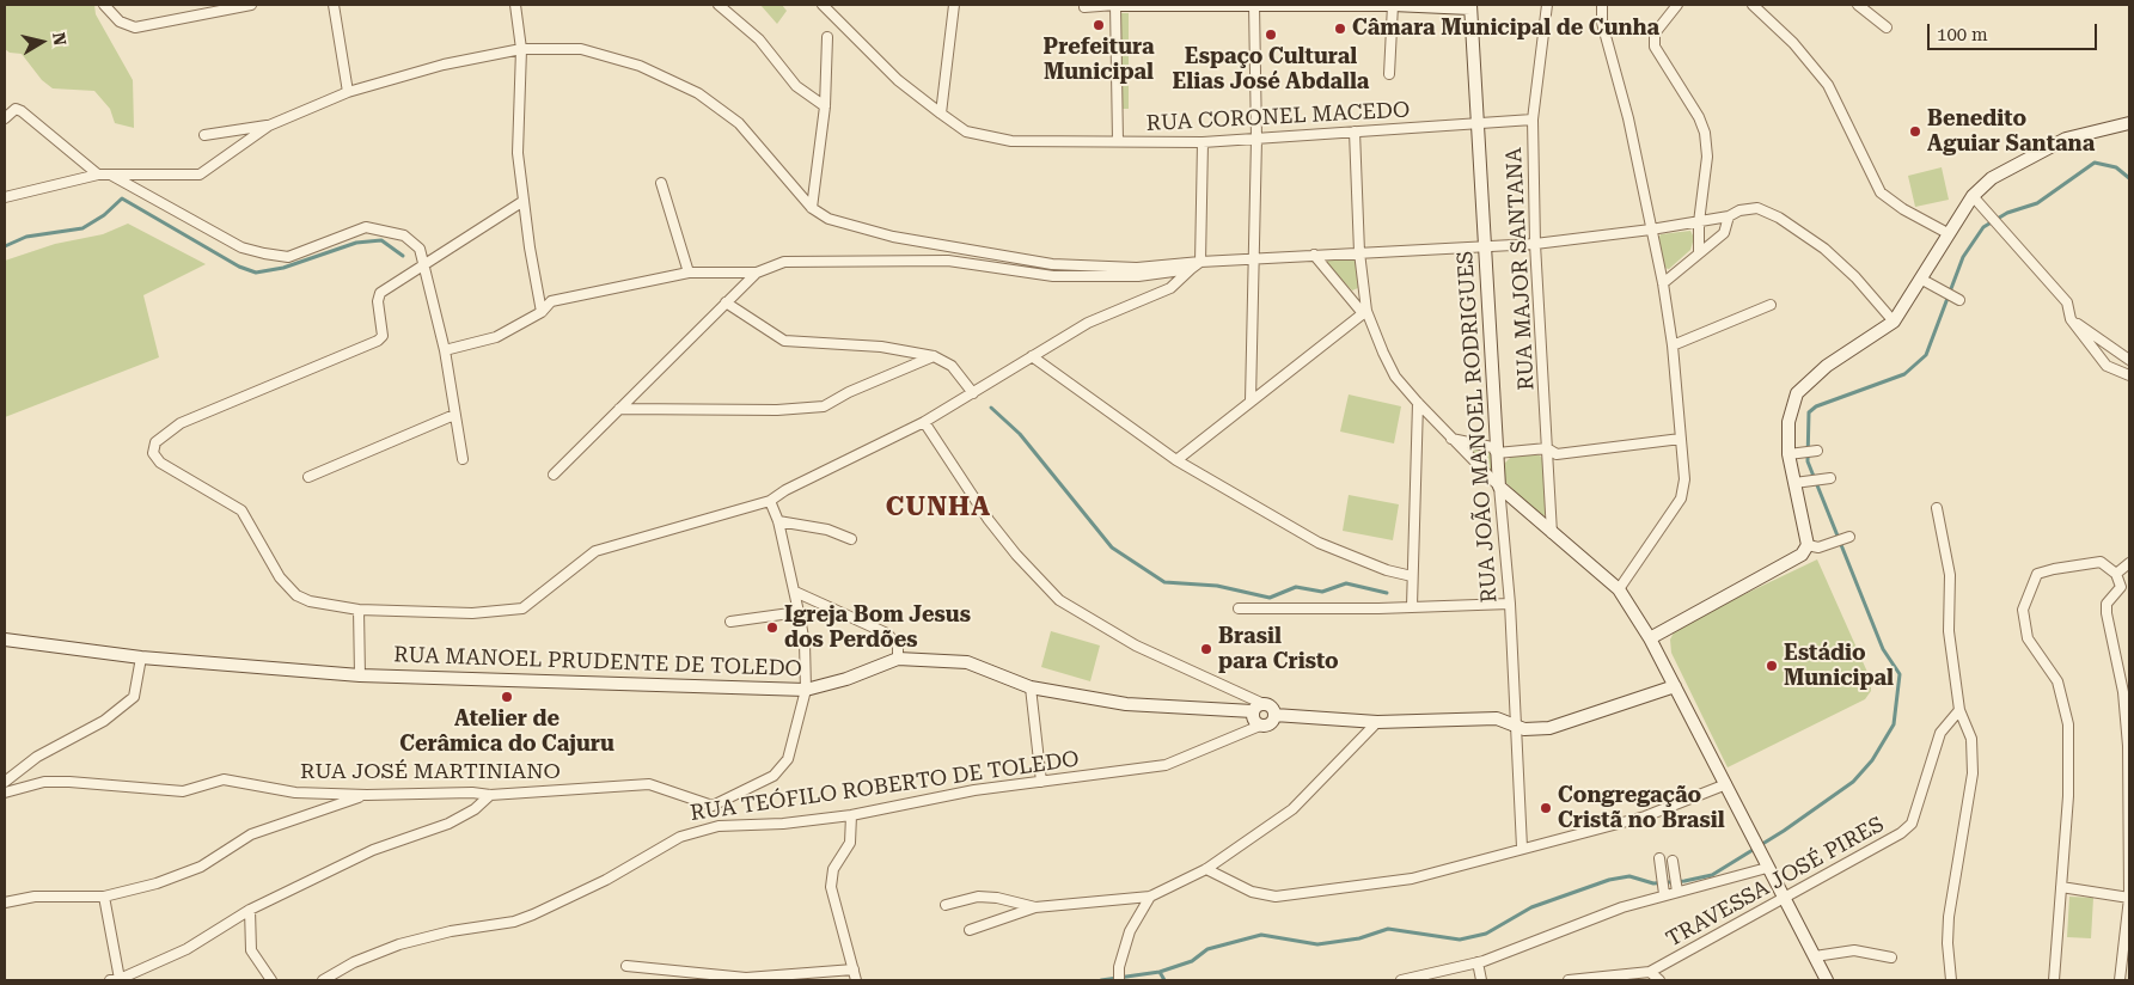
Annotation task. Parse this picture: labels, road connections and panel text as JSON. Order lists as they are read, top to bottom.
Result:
{
  "streets": {
    "street": [
      "RUA CORONEL MACEDO",
      "RUA MAJOR SANTANA",
      "RUA JOÃO MANOEL RODRIGUES",
      "RUA MANOEL PRUDENTE DE TOLEDO",
      "RUA JOSÉ MARTINIANO",
      "RUA TEÓFILO ROBERTO DE TOLEDO",
      "TRAVESSA JOSÉ PIRES"
    ]
  },
  "crossings": [
    ["RUA CORONEL MACEDO", "RUA MAJOR SANTANA"],
    ["RUA CORONEL MACEDO", "RUA JOÃO MANOEL RODRIGUES"],
    ["RUA MANOEL PRUDENTE DE TOLEDO", "RUA TEÓFILO ROBERTO DE TOLEDO"]
  ],
  "districts": ["CUNHA"],
  "places": [
    "Prefeitura Municipal",
    "Câmara Municipal de Cunha",
    "Espaço Cultural Elias José Abdalla",
    "Benedito Aguiar Santana",
    "Igreja Bom Jesus dos Perdões",
    "Brasil para Cristo",
    "Estádio Municipal",
    "Atelier de Cerâmica do Cajuru",
    "Congregação Cristã no Brasil"
  ],
  "scale_bar": "100 m",
  "north": "right"
}
